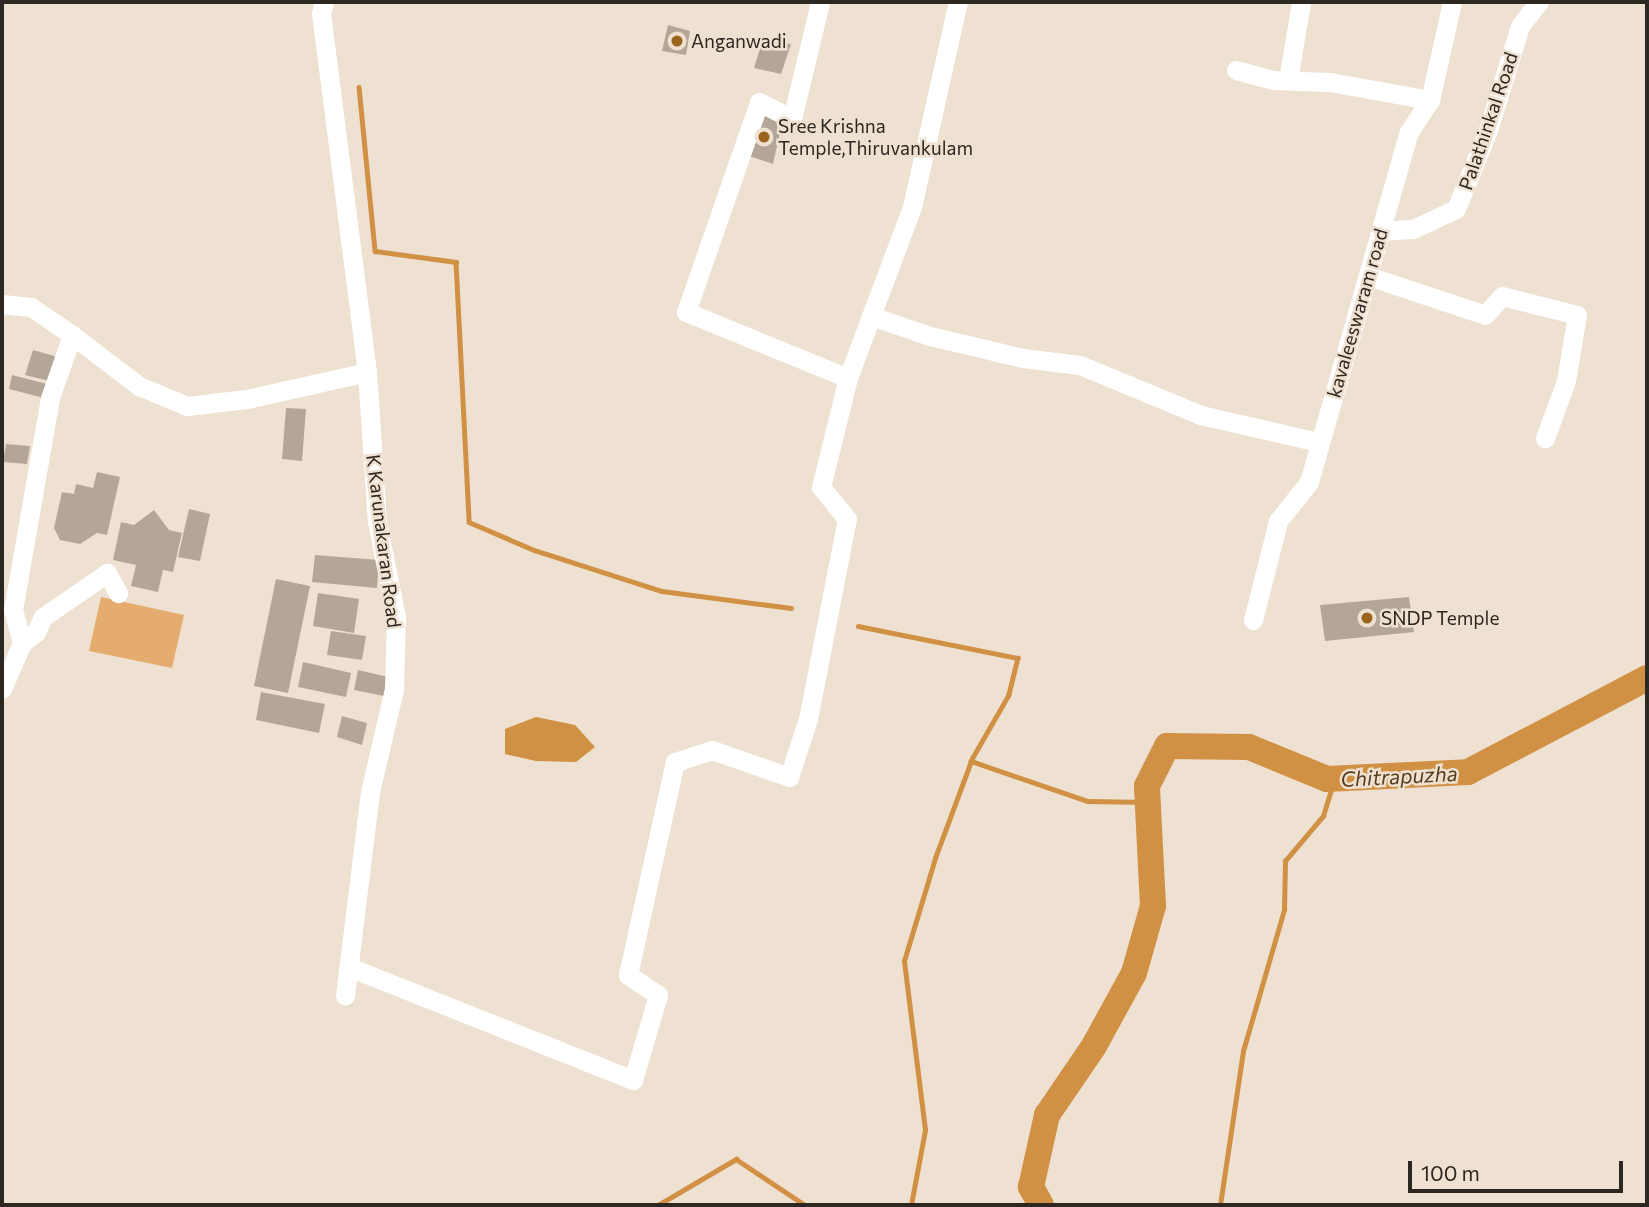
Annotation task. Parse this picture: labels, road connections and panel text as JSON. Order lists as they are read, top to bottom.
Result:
{
  "streets": {
    "street": ["Palathinkal Road", "kavaleeswaram road", "K Karunakaran Road"]
  },
  "crossings": [
    ["Palathinkal Road", "kavaleeswaram road"]
  ],
  "water": ["Chitrapuzha"],
  "places": ["Anganwadi", "Sree Krishna Temple,Thiruvankulam", "SNDP Temple"],
  "scale_bar": "100 m"
}
